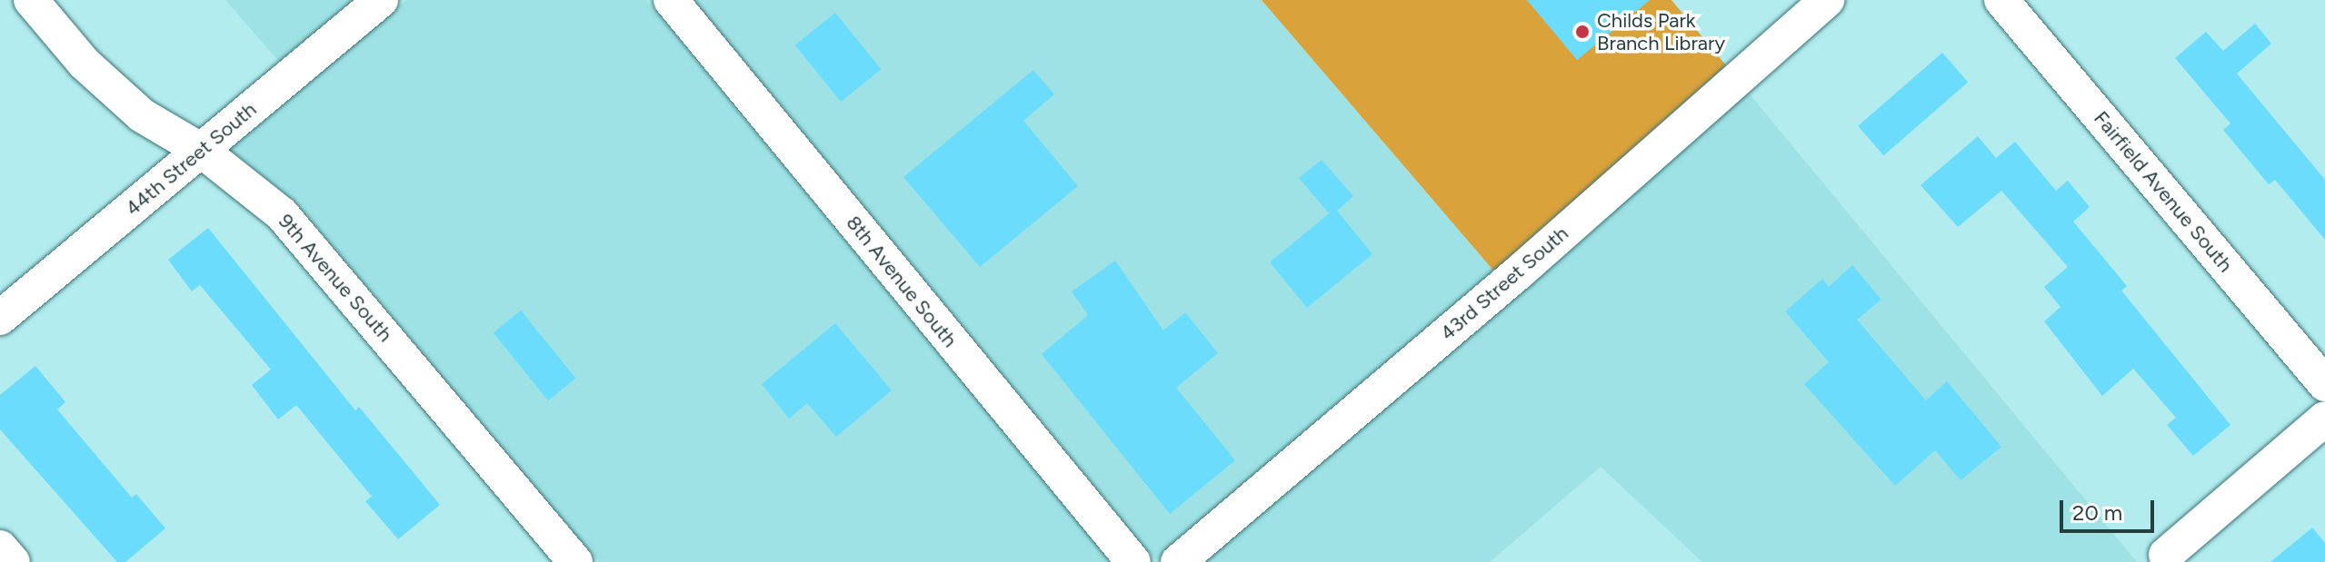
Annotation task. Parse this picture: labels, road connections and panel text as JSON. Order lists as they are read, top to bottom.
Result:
{
  "streets": {
    "street": [
      "44th Street South",
      "Fairfield Avenue South",
      "9th Avenue South",
      "8th Avenue South",
      "43rd Street South"
    ]
  },
  "crossings": [
    ["44th Street South", "9th Avenue South"]
  ],
  "places": ["Childs Park Branch Library"],
  "scale_bar": "20 m"
}
